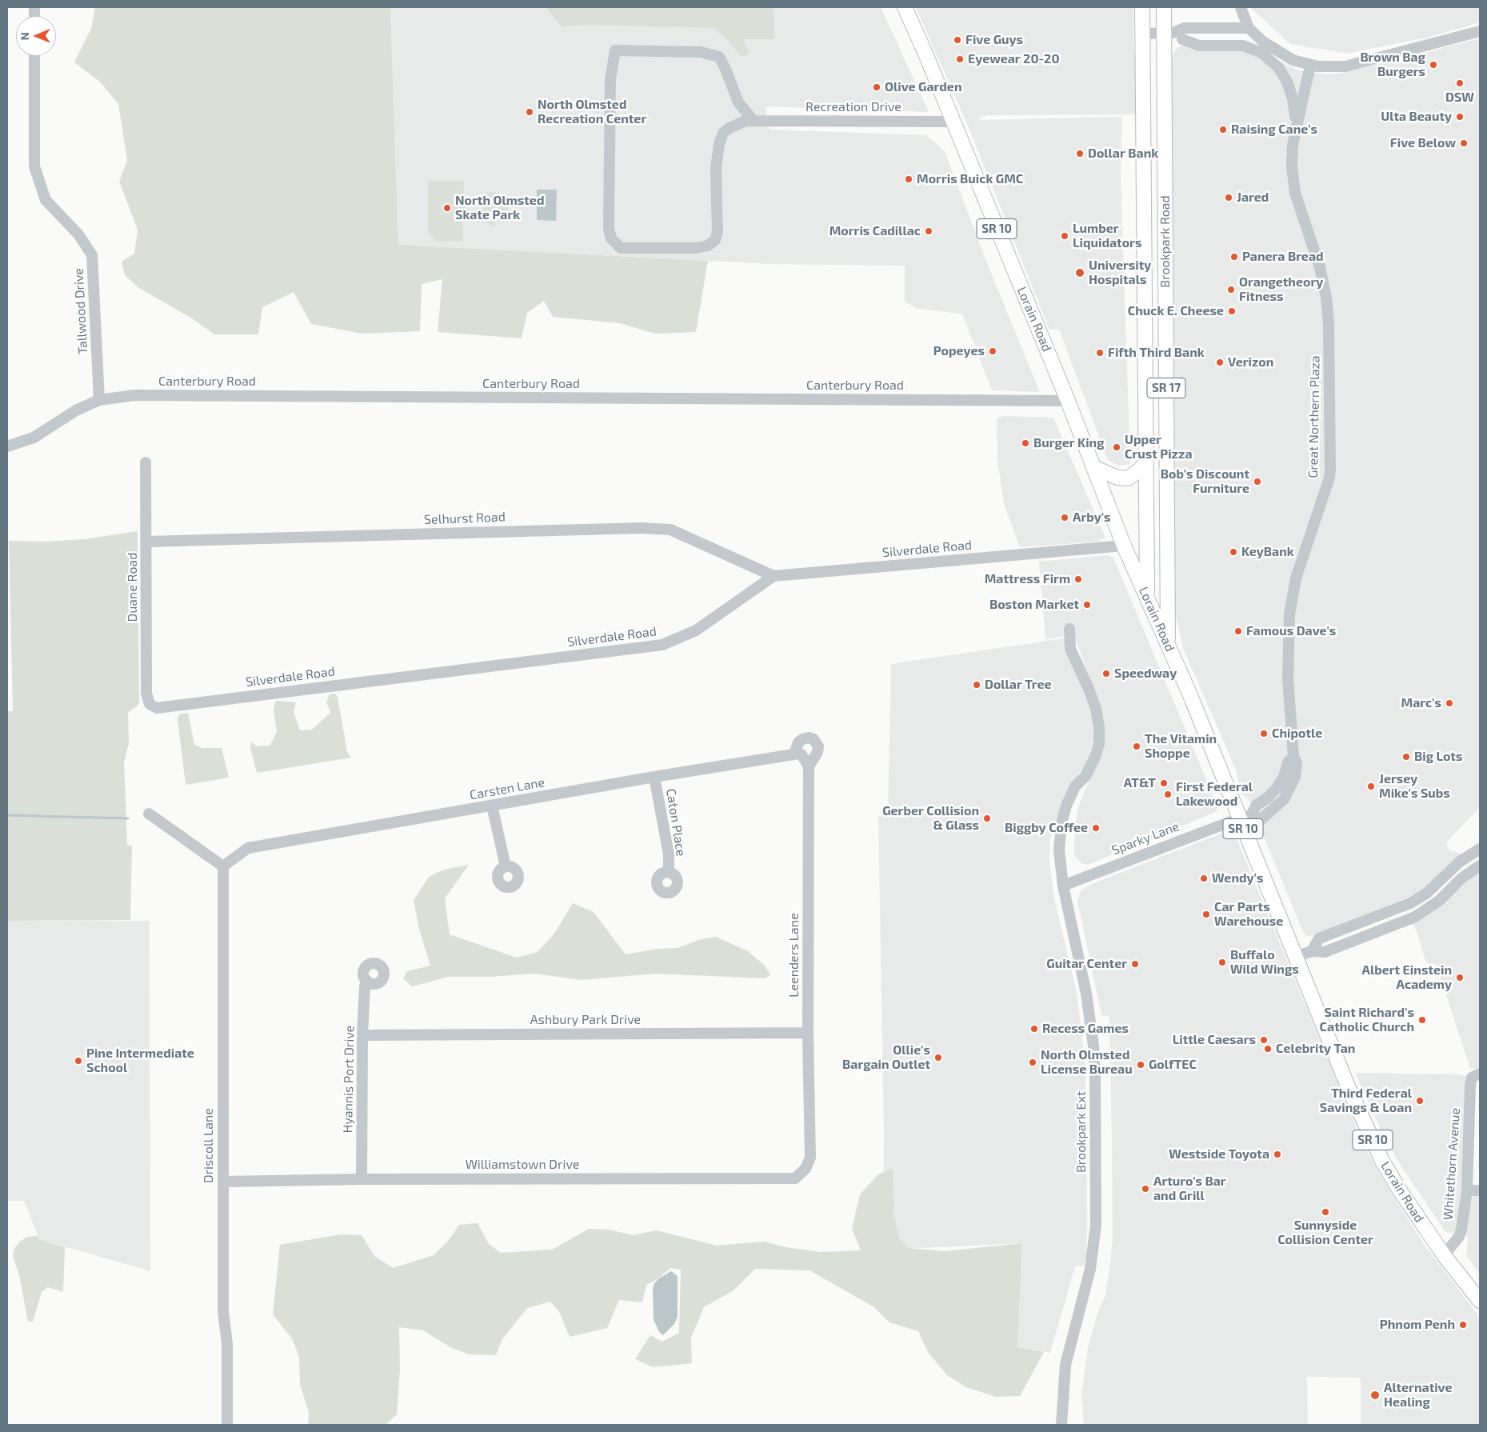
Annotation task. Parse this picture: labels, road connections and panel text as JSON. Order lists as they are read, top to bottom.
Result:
{
  "streets": {
    "main road": [
      "SR 10",
      "Brookpark Road",
      "Lorain Road",
      "SR 17"
    ],
    "street": [
      "Recreation Drive",
      "Tallwood Drive",
      "Canterbury Road",
      "Great Northern Plaza",
      "Selhurst Road",
      "Silverdale Road",
      "Duane Road",
      "Carsten Lane",
      "Caton Place",
      "Sparky Lane",
      "Leenders Lane",
      "Ashbury Park Drive",
      "Hyannis Port Drive",
      "Brookpark Ext",
      "Driscoll Lane",
      "Whitethorn Avenue",
      "Williamstown Drive"
    ]
  },
  "crossings": [
    ["Recreation Drive", "Lorain Road"],
    ["Brookpark Road", "Lorain Road"],
    ["Brookpark Road", "Great Northern Plaza"],
    ["Tallwood Drive", "Canterbury Road"],
    ["Lorain Road", "Canterbury Road"],
    ["Lorain Road", "Great Northern Plaza"],
    ["Lorain Road", "Silverdale Road"],
    ["Lorain Road", "Sparky Lane"],
    ["Lorain Road", "Whitethorn Avenue"],
    ["Great Northern Plaza", "Sparky Lane"],
    ["Selhurst Road", "Silverdale Road"],
    ["Selhurst Road", "Duane Road"],
    ["Silverdale Road", "Duane Road"],
    ["Carsten Lane", "Caton Place"],
    ["Carsten Lane", "Driscoll Lane"],
    ["Sparky Lane", "Brookpark Ext"],
    ["Leenders Lane", "Ashbury Park Drive"],
    ["Leenders Lane", "Williamstown Drive"],
    ["Ashbury Park Drive", "Hyannis Port Drive"],
    ["Hyannis Port Drive", "Williamstown Drive"],
    ["Driscoll Lane", "Williamstown Drive"]
  ],
  "places": [
    "Five Guys",
    "Eyewear 20-20",
    "Brown Bag Burgers",
    "DSW",
    "Olive Garden",
    "North Olmsted Recreation Center",
    "Ulta Beauty",
    "Raising Cane's",
    "Five Below",
    "Dollar Bank",
    "Morris Buick GMC",
    "Jared",
    "North Olmsted Skate Park",
    "Morris Cadillac",
    "Lumber Liquidators",
    "Panera Bread",
    "University Hospitals",
    "Orangetheory Fitness",
    "Chuck E. Cheese",
    "Popeyes",
    "Fifth Third Bank",
    "Verizon",
    "Burger King",
    "Upper Crust Pizza",
    "Bob's Discount Furniture",
    "Arby's",
    "KeyBank",
    "Mattress Firm",
    "Boston Market",
    "Famous Dave's",
    "Speedway",
    "Dollar Tree",
    "Marc's",
    "Chipotle",
    "The Vitamin Shoppe",
    "Big Lots",
    "AT&T",
    "Jersey Mike's Subs",
    "First Federal Lakewood",
    "Gerber Collision & Glass",
    "Biggby Coffee",
    "Wendy's",
    "Car Parts Warehouse",
    "Buffalo Wild Wings",
    "Guitar Center",
    "Albert Einstein Academy",
    "Saint Richard's Catholic Church",
    "Recess Games",
    "Little Caesars",
    "Celebrity Tan",
    "Ollie's Bargain Outlet",
    "Pine Intermediate School",
    "North Olmsted License Bureau",
    "GolfTEC",
    "Third Federal Savings & Loan",
    "Westside Toyota",
    "Arturo's Bar and Grill",
    "Sunnyside Collision Center",
    "Phnom Penh",
    "Alternative Healing"
  ],
  "north": "left"
}
